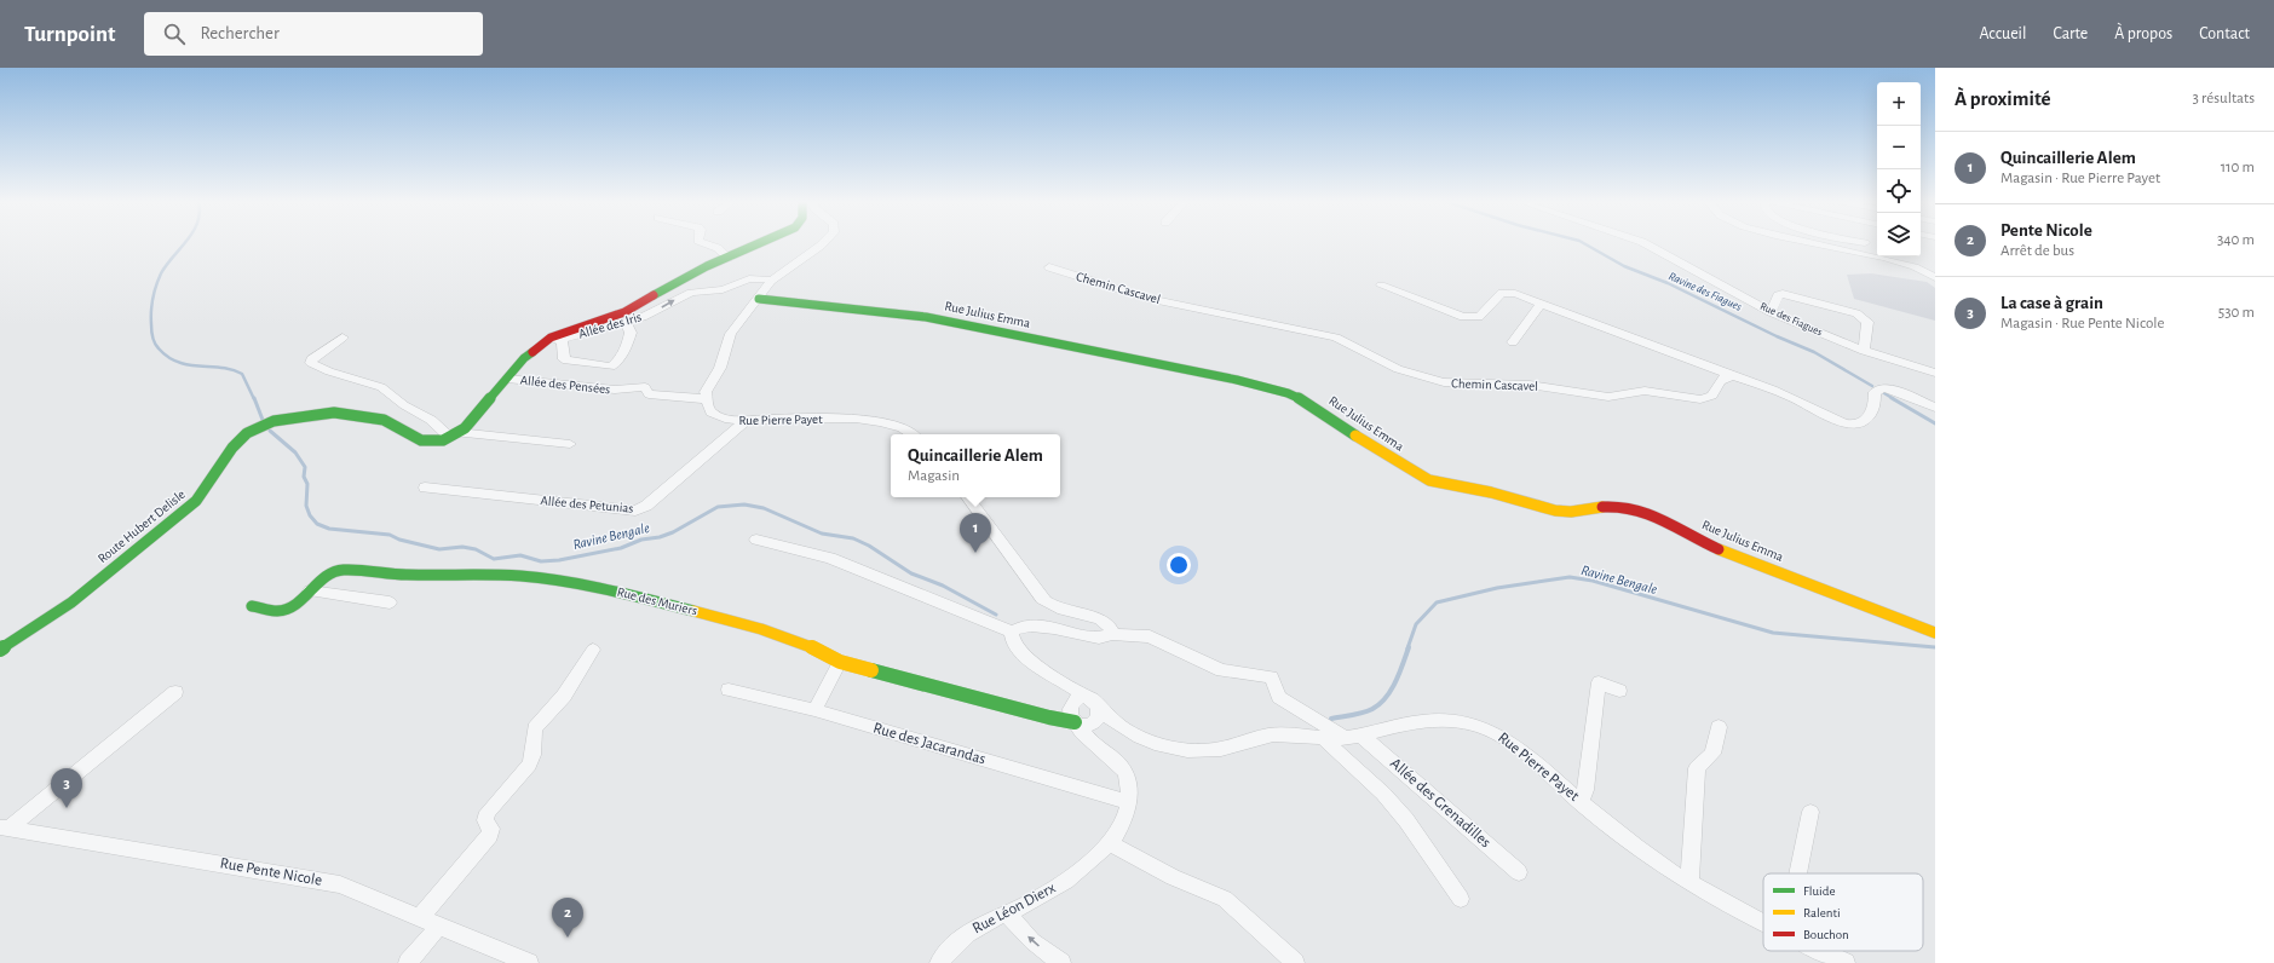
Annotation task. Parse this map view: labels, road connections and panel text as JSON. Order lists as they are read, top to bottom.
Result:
{
  "streets": {
    "street": [
      "Chemin Cascavel",
      "Rue Julius Emma",
      "Rue des Fiagues",
      "Allée des Iris",
      "Allée des Pensées",
      "Rue Pierre Payet",
      "Allée des Petunias",
      "Route Hubert Delisle",
      "Rue des Muriers",
      "Rue des Jacarandas",
      "Allée des Grenadilles",
      "Rue Pente Nicole",
      "Rue Léon Dierx"
    ]
  },
  "crossings": [
    ["Allée des Pensées", "Rue Pierre Payet"],
    ["Rue Pierre Payet", "Allée des Petunias"],
    ["Rue Pierre Payet", "Rue des Muriers"],
    ["Rue Pierre Payet", "Allée des Grenadilles"],
    ["Rue Pierre Payet", "Rue Léon Dierx"],
    ["Rue des Muriers", "Rue Léon Dierx"],
    ["Rue des Jacarandas", "Rue Léon Dierx"]
  ],
  "water": ["Ravine des Fiagues", "Ravine Bengale"],
  "legend": ["Fluide", "Ralenti", "Bouchon"],
  "page": {
    "header": "Turnpoint",
    "search": "Rechercher",
    "nav": [
      "Accueil",
      "Carte",
      "À propos",
      "Contact"
    ],
    "heading": ["À proximité", "3 résultats"],
    "map_buttons": ["+", "−"],
    "list": [
      {
        "mark": "1",
        "name": "Quincaillerie Alem",
        "note": "Magasin · Rue Pierre Payet",
        "value": "110 m"
      },
      {
        "mark": "2",
        "name": "Pente Nicole",
        "note": "Arrêt de bus",
        "value": "340 m"
      },
      {
        "mark": "3",
        "name": "La case à grain",
        "note": "Magasin · Rue Pente Nicole",
        "value": "530 m"
      }
    ],
    "popup": ["Quincaillerie Alem", "Magasin"],
    "pins": ["1", "3", "2"]
  }
}
